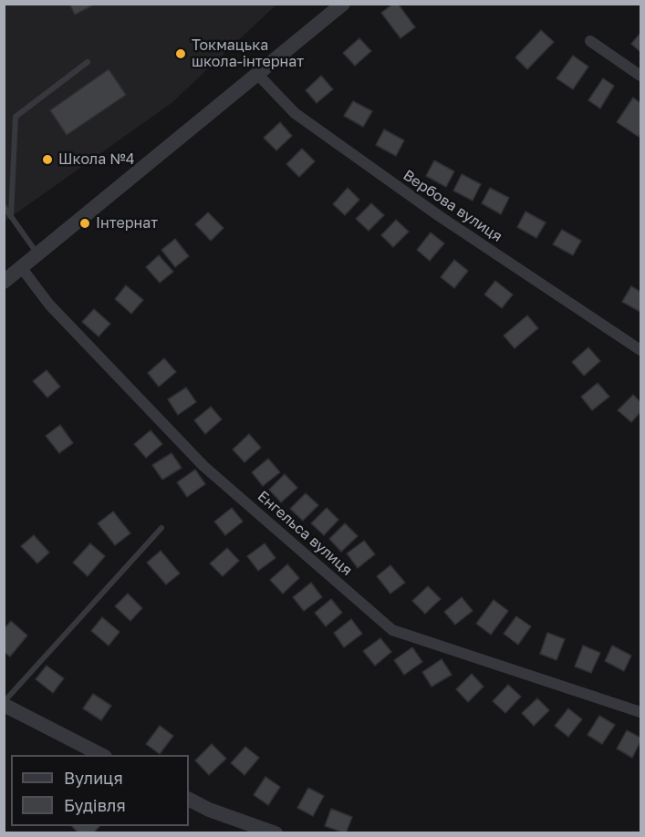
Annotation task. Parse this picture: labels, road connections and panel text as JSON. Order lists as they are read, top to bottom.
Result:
{
  "streets": {
    "street": ["Вербова вулиця", "Енгельса вулиця"]
  },
  "places": ["Токмацька школа-інтернат", "Школа №4", "Інтернат"],
  "legend": ["Вулиця", "Будівля"]
}
